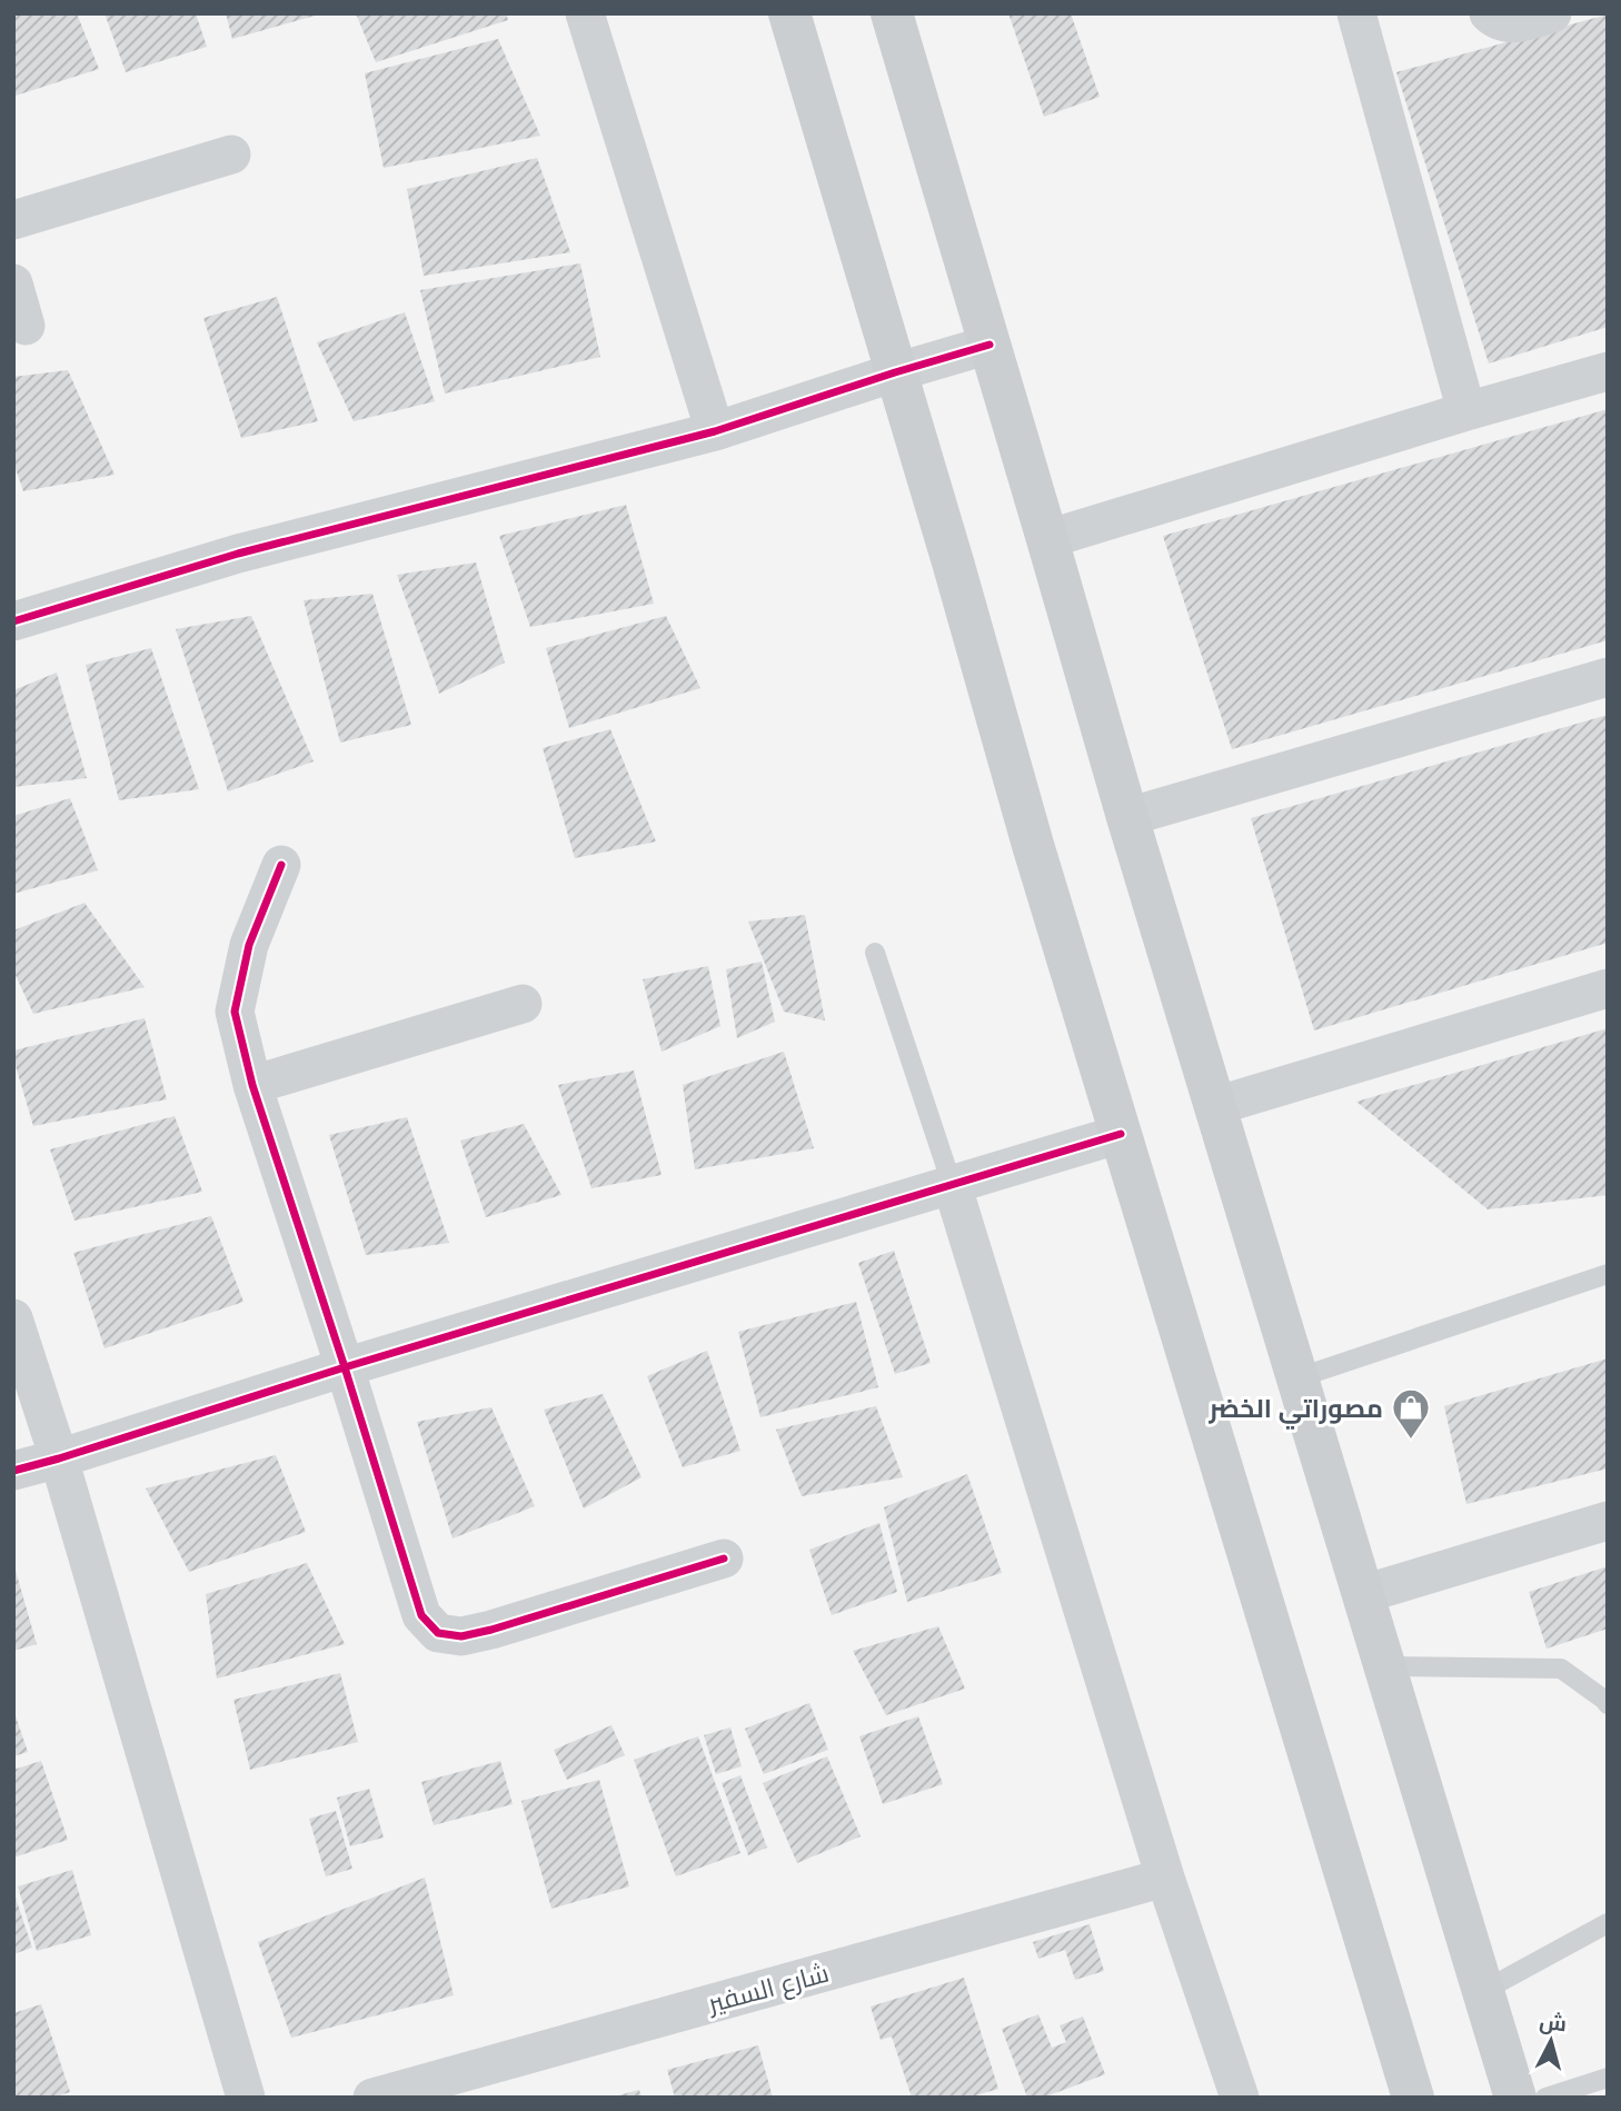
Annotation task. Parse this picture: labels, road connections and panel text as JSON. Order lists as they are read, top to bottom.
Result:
{
  "streets": {
    "street": ["شارع السفير"]
  },
  "places": {
    "shop": ["مصوراتي الخضر"]
  },
  "north": "top"
}
